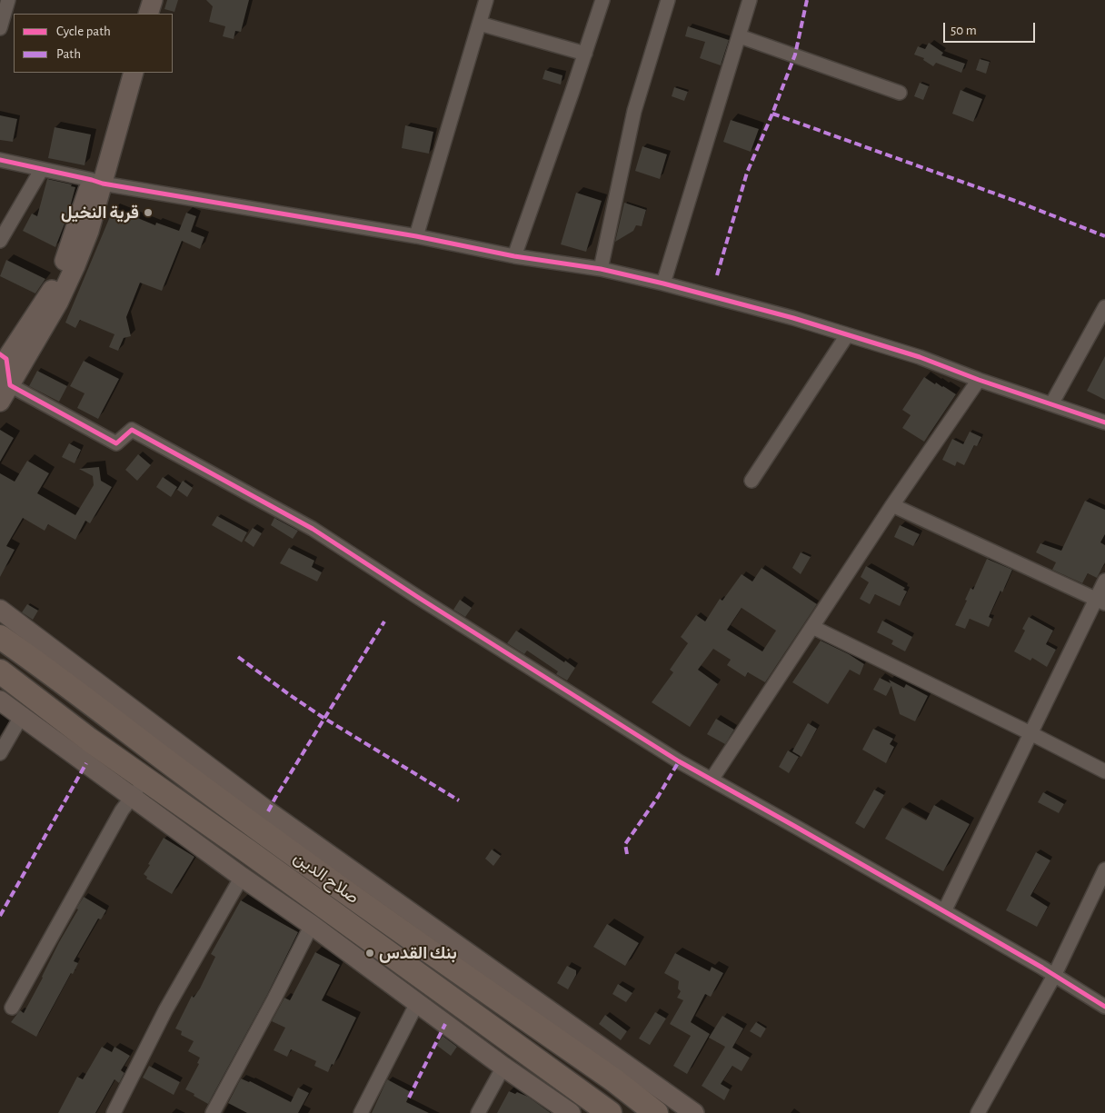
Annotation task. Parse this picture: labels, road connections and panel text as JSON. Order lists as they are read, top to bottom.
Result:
{
  "streets": {
    "highway": ["صلاح الدين"]
  },
  "places": ["قرية النخيل", "بنك القدس"],
  "legend": ["Cycle path", "Path"],
  "scale_bar": "50 m"
}
